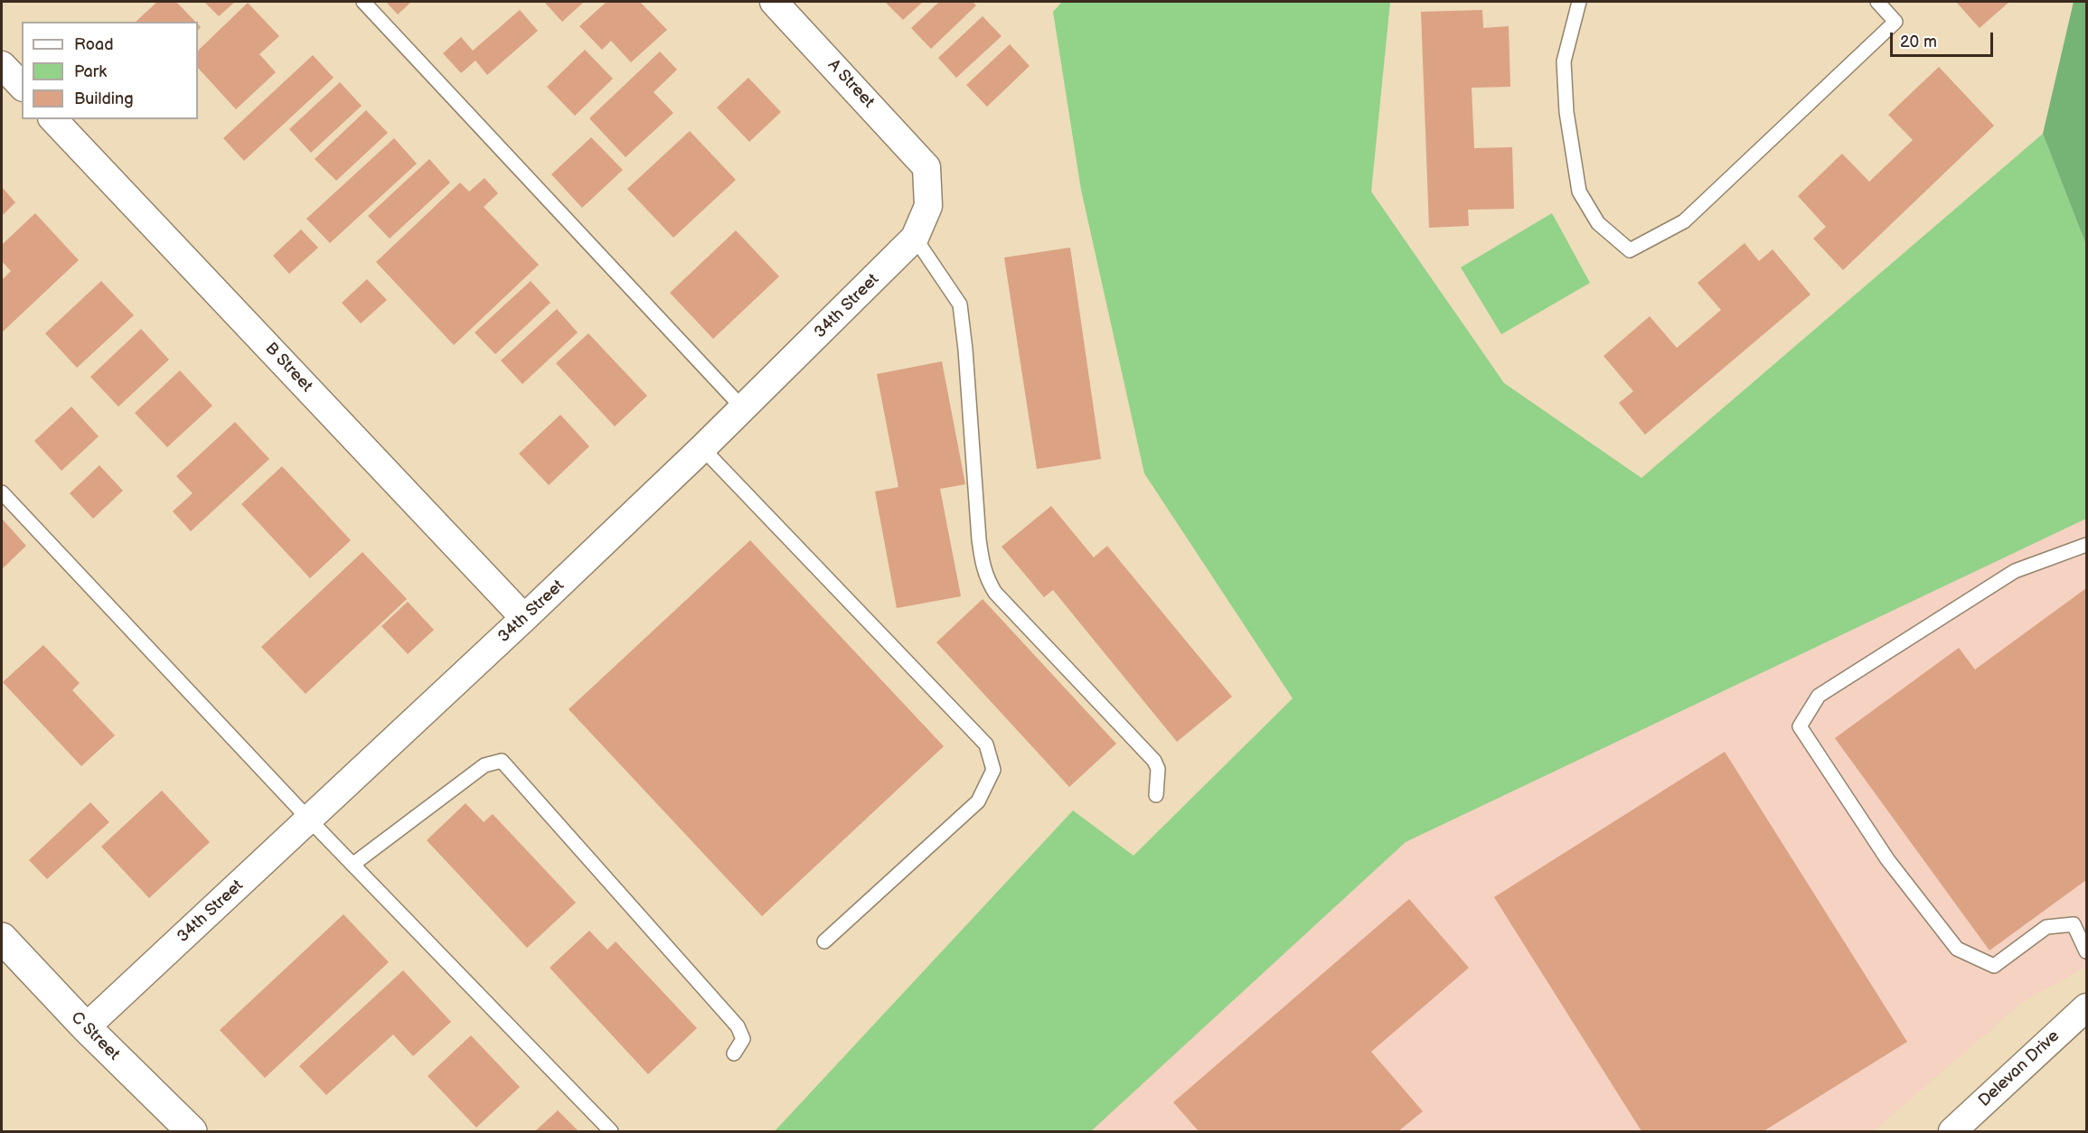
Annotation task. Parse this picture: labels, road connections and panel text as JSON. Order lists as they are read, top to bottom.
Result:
{
  "streets": {
    "street": [
      "A Street",
      "34th Street",
      "B Street",
      "C Street",
      "Delevan Drive"
    ]
  },
  "crossings": [
    ["A Street", "34th Street"],
    ["34th Street", "B Street"],
    ["34th Street", "C Street"]
  ],
  "legend": ["Road", "Park", "Building"],
  "scale_bar": "20 m"
}
